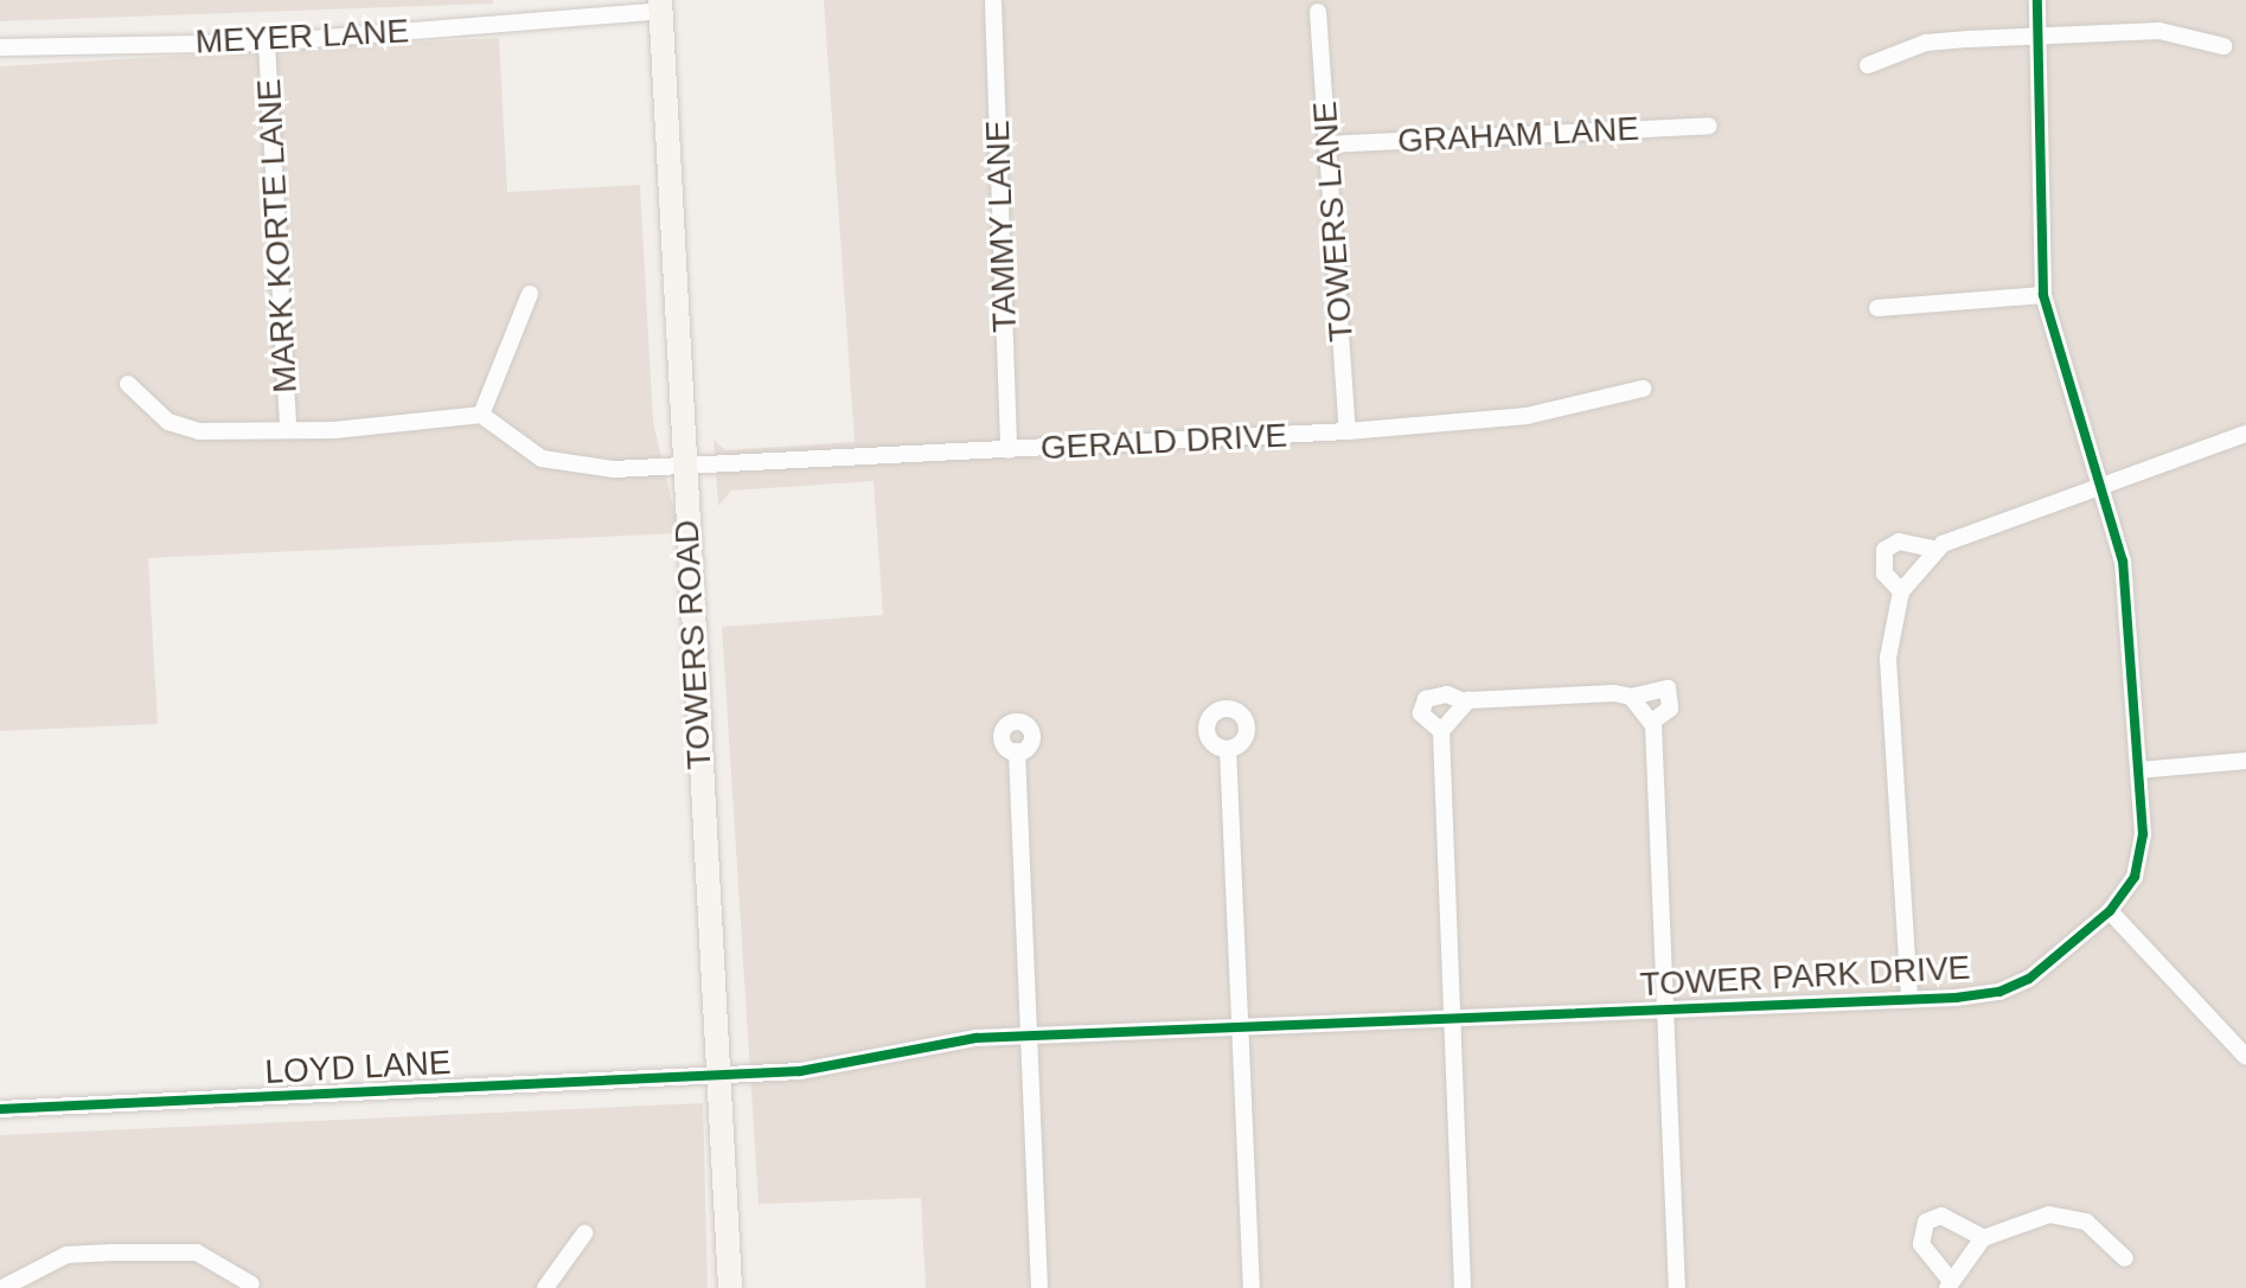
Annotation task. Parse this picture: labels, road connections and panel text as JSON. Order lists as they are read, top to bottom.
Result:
{
  "streets": {
    "main road": ["TOWERS ROAD"],
    "street": [
      "MEYER LANE",
      "GRAHAM LANE",
      "TOWERS LANE",
      "TAMMY LANE",
      "MARK KORTE LANE",
      "GERALD DRIVE",
      "TOWER PARK DRIVE",
      "LOYD LANE"
    ]
  },
  "crossings": [
    ["MEYER LANE", "MARK KORTE LANE"],
    ["MEYER LANE", "TOWERS ROAD"],
    ["GRAHAM LANE", "TOWERS LANE"],
    ["TOWERS LANE", "GERALD DRIVE"],
    ["TAMMY LANE", "GERALD DRIVE"],
    ["GERALD DRIVE", "TOWERS ROAD"],
    ["TOWERS ROAD", "TOWER PARK DRIVE"],
    ["TOWERS ROAD", "LOYD LANE"],
    ["TOWER PARK DRIVE", "LOYD LANE"]
  ]
}
